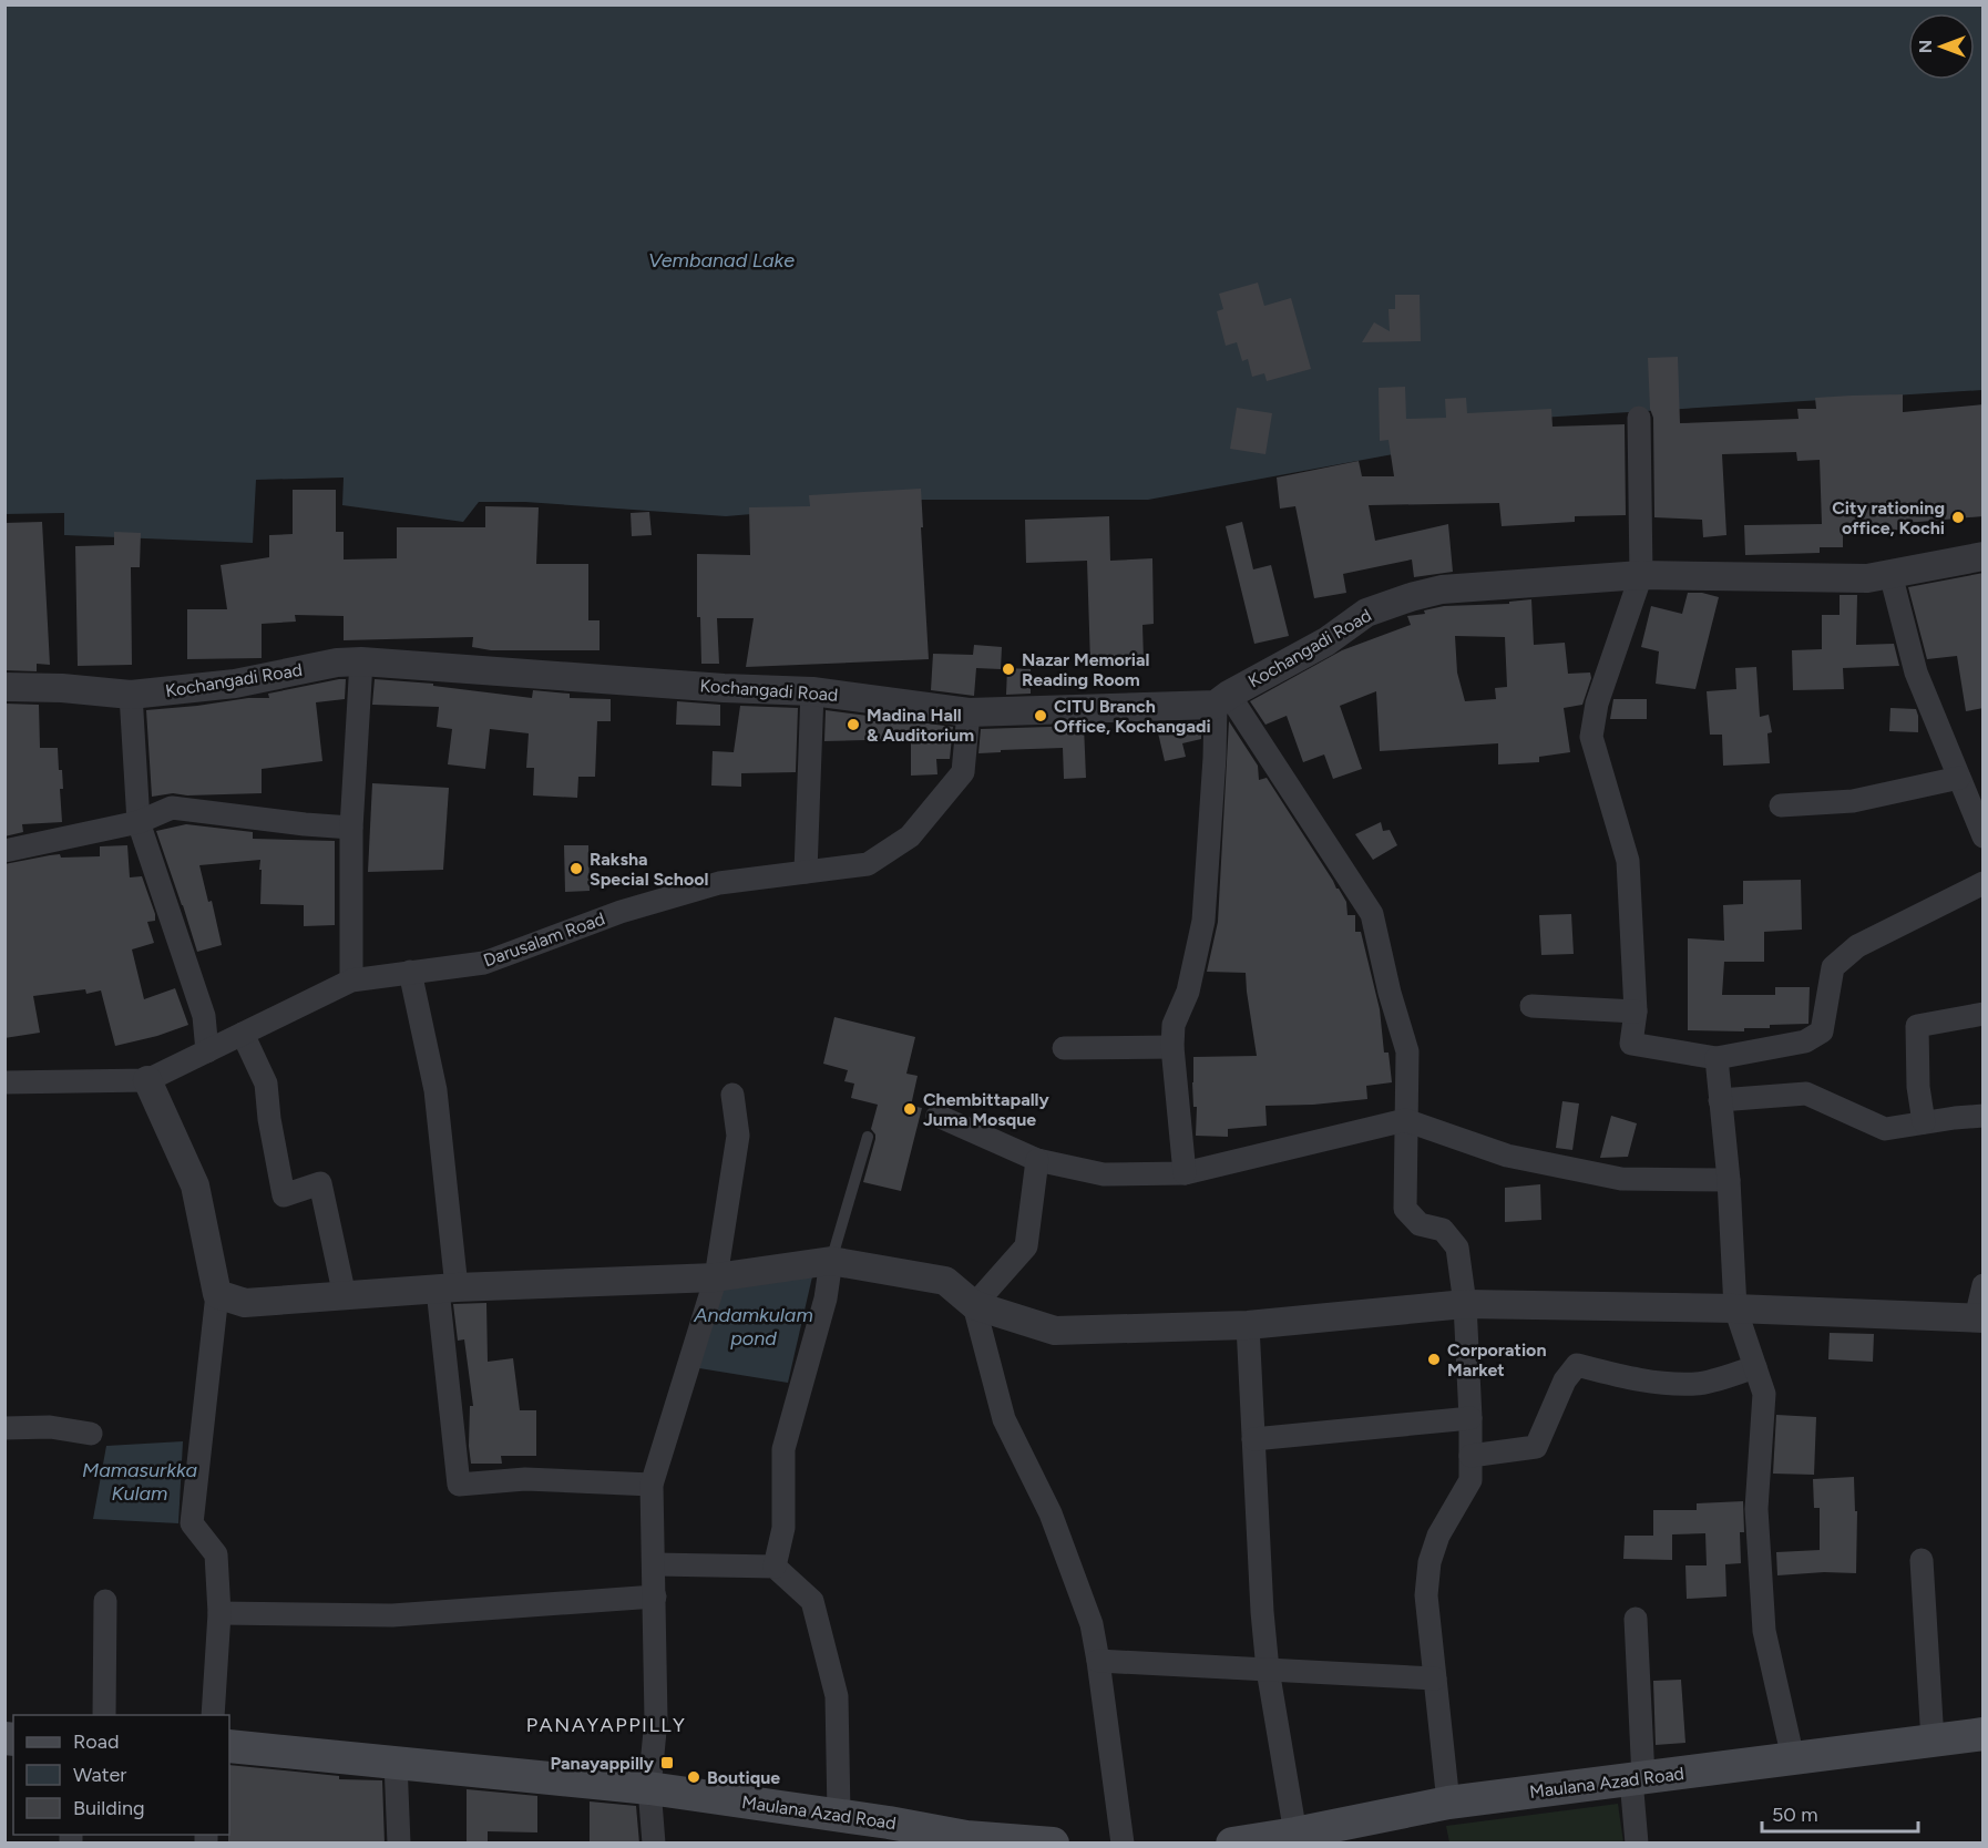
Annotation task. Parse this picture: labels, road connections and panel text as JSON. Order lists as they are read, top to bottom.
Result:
{
  "streets": {
    "main road": ["Maulana Azad Road"],
    "street": ["Kochangadi Road", "Darusalam Road"]
  },
  "crossings": [
    ["Kochangadi Road", "Darusalam Road"]
  ],
  "districts": ["PANAYAPPILLY"],
  "water": ["Vembanad Lake", "Andamkulam pond", "Mamasurkka Kulam"],
  "places": {
    "other": [
      "City rationing office, Kochi",
      "Nazar Memorial Reading Room",
      "CITU Branch Office, Kochangadi",
      "Madina Hall & Auditorium",
      "Raksha Special School",
      "Chembittapally Juma Mosque",
      "Corporation Market",
      "Boutique"
    ],
    "transit": ["Panayappilly"]
  },
  "legend": ["Road", "Water", "Building"],
  "scale_bar": "50 m",
  "north": "left"
}
